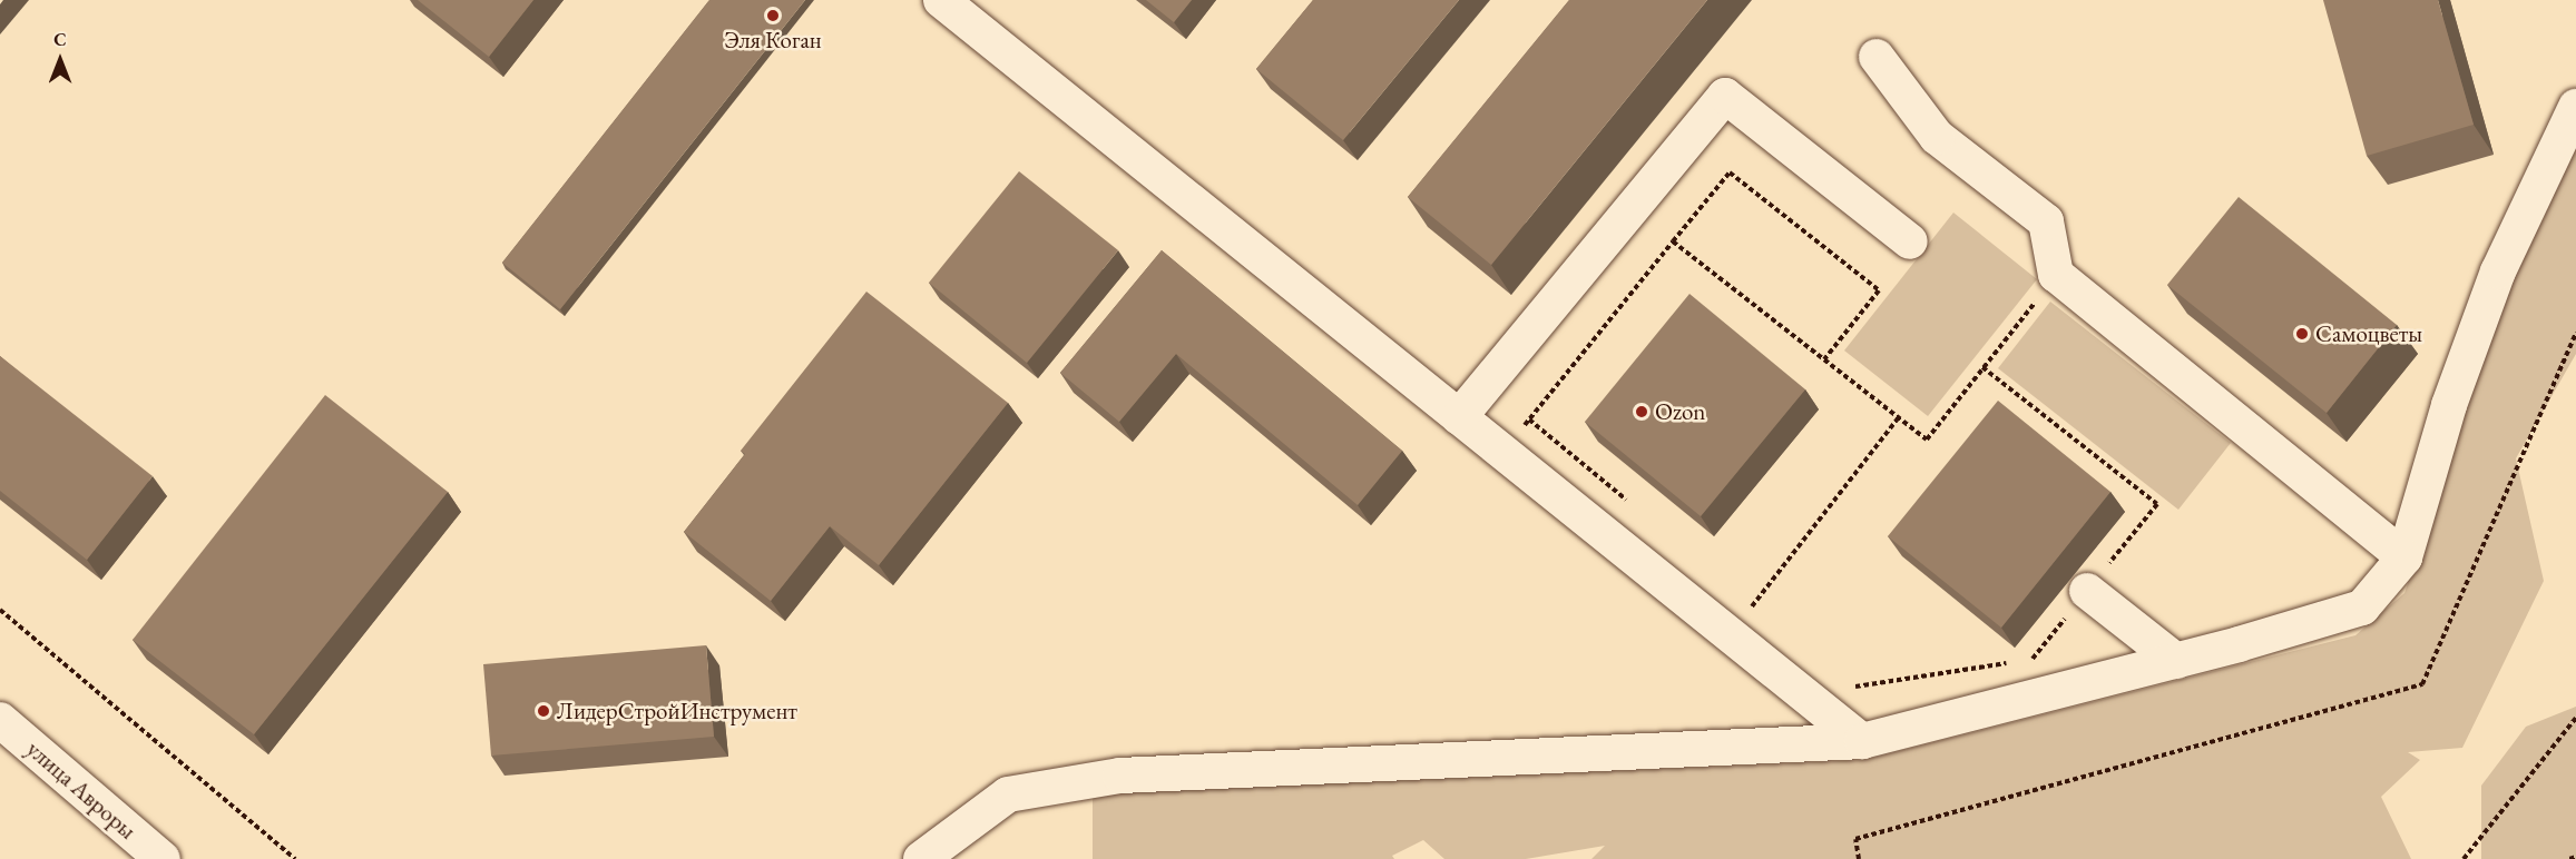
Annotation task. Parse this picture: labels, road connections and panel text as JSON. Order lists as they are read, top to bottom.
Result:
{
  "streets": {
    "street": ["улица Авроры"]
  },
  "places": [
    "Эля Коган",
    "Самоцветы",
    "Ozon",
    "ЛидерСтройИнструмент"
  ],
  "north": "top"
}
